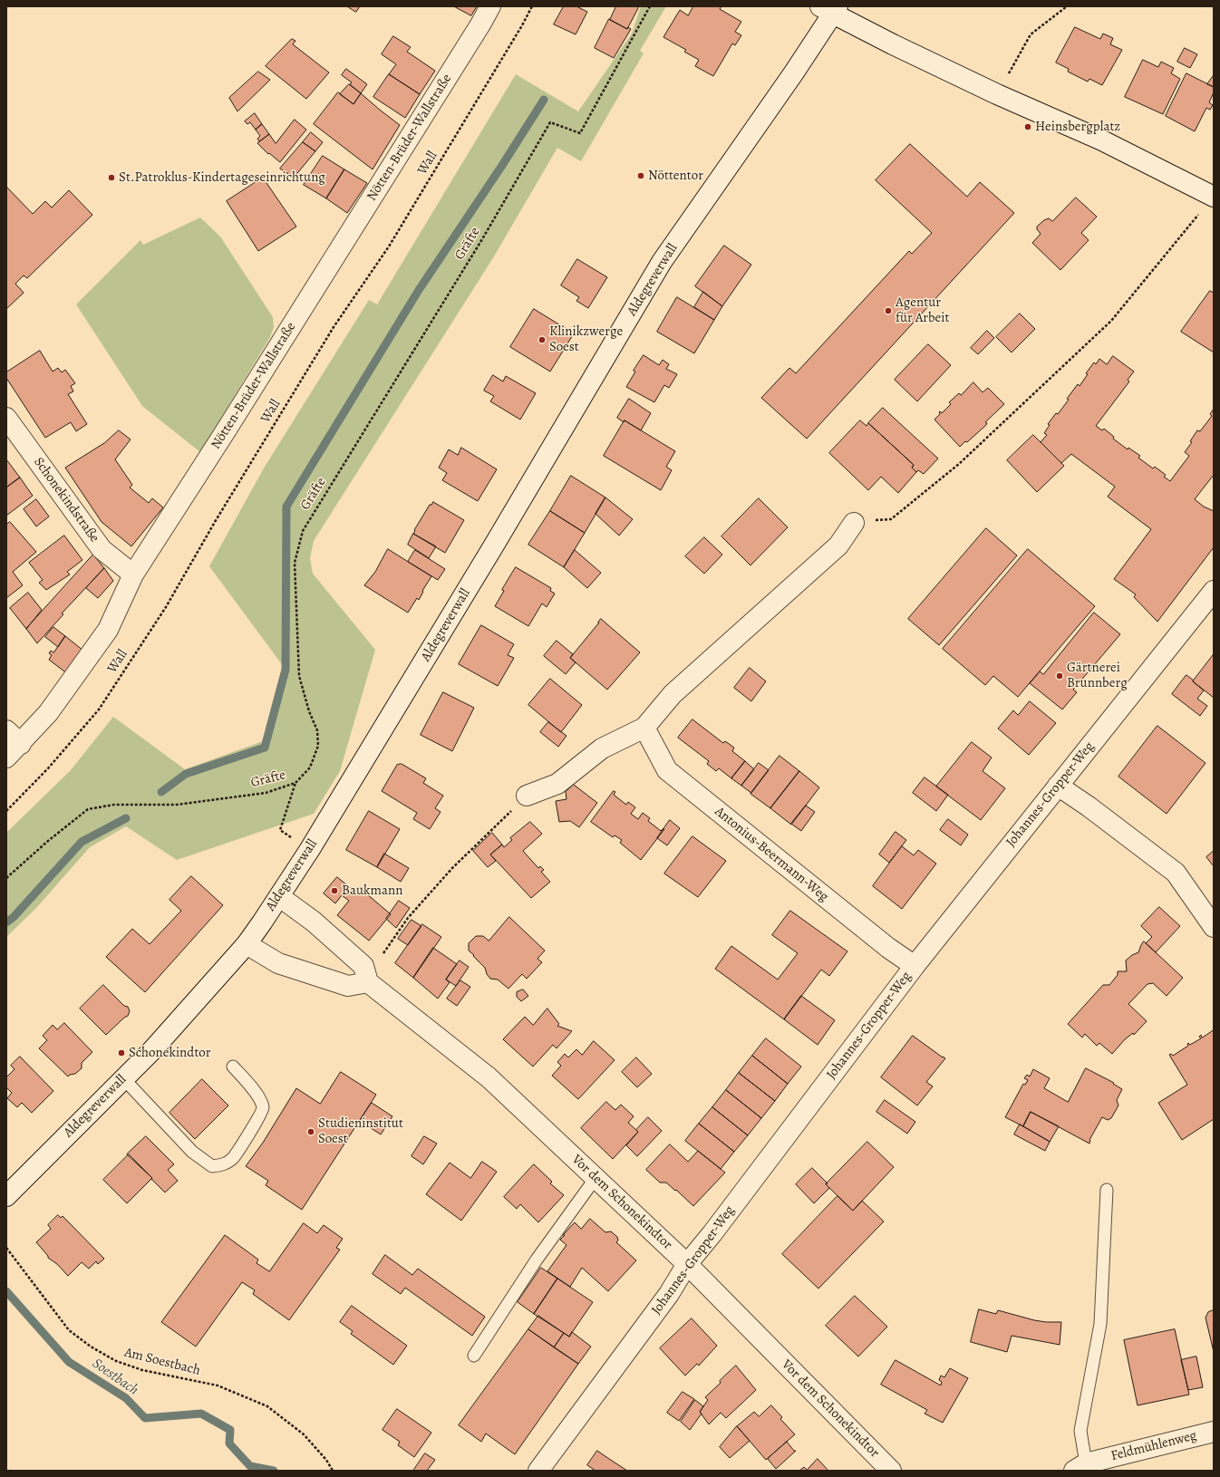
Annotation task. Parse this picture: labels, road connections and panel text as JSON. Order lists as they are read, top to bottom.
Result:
{
  "streets": {
    "street": [
      "Nötten-Brüder-Wallstraße",
      "Aldegreverwall",
      "Schonekindstraße",
      "Johannes-Gropper-Weg",
      "Antonius-Beermann-Weg",
      "Vor dem Schonekindtor",
      "Feldmühlenweg"
    ],
    "path": ["Wall", "Gräfte", "Am Soestbach"]
  },
  "crossings": [
    ["Nötten-Brüder-Wallstraße", "Schonekindstraße"],
    ["Johannes-Gropper-Weg", "Antonius-Beermann-Weg"],
    ["Johannes-Gropper-Weg", "Vor dem Schonekindtor"]
  ],
  "water": ["Soestbach"],
  "places": [
    "Heinsbergplatz",
    "Nöttentor",
    "St.Patroklus-Kindertageseinrichtung",
    "Agentur für Arbeit",
    "Klinikzwerge Soest",
    "Gärtnerei Brunnberg",
    "Baukmann",
    "Schonekindtor",
    "Studieninstitut Soest"
  ]
}
